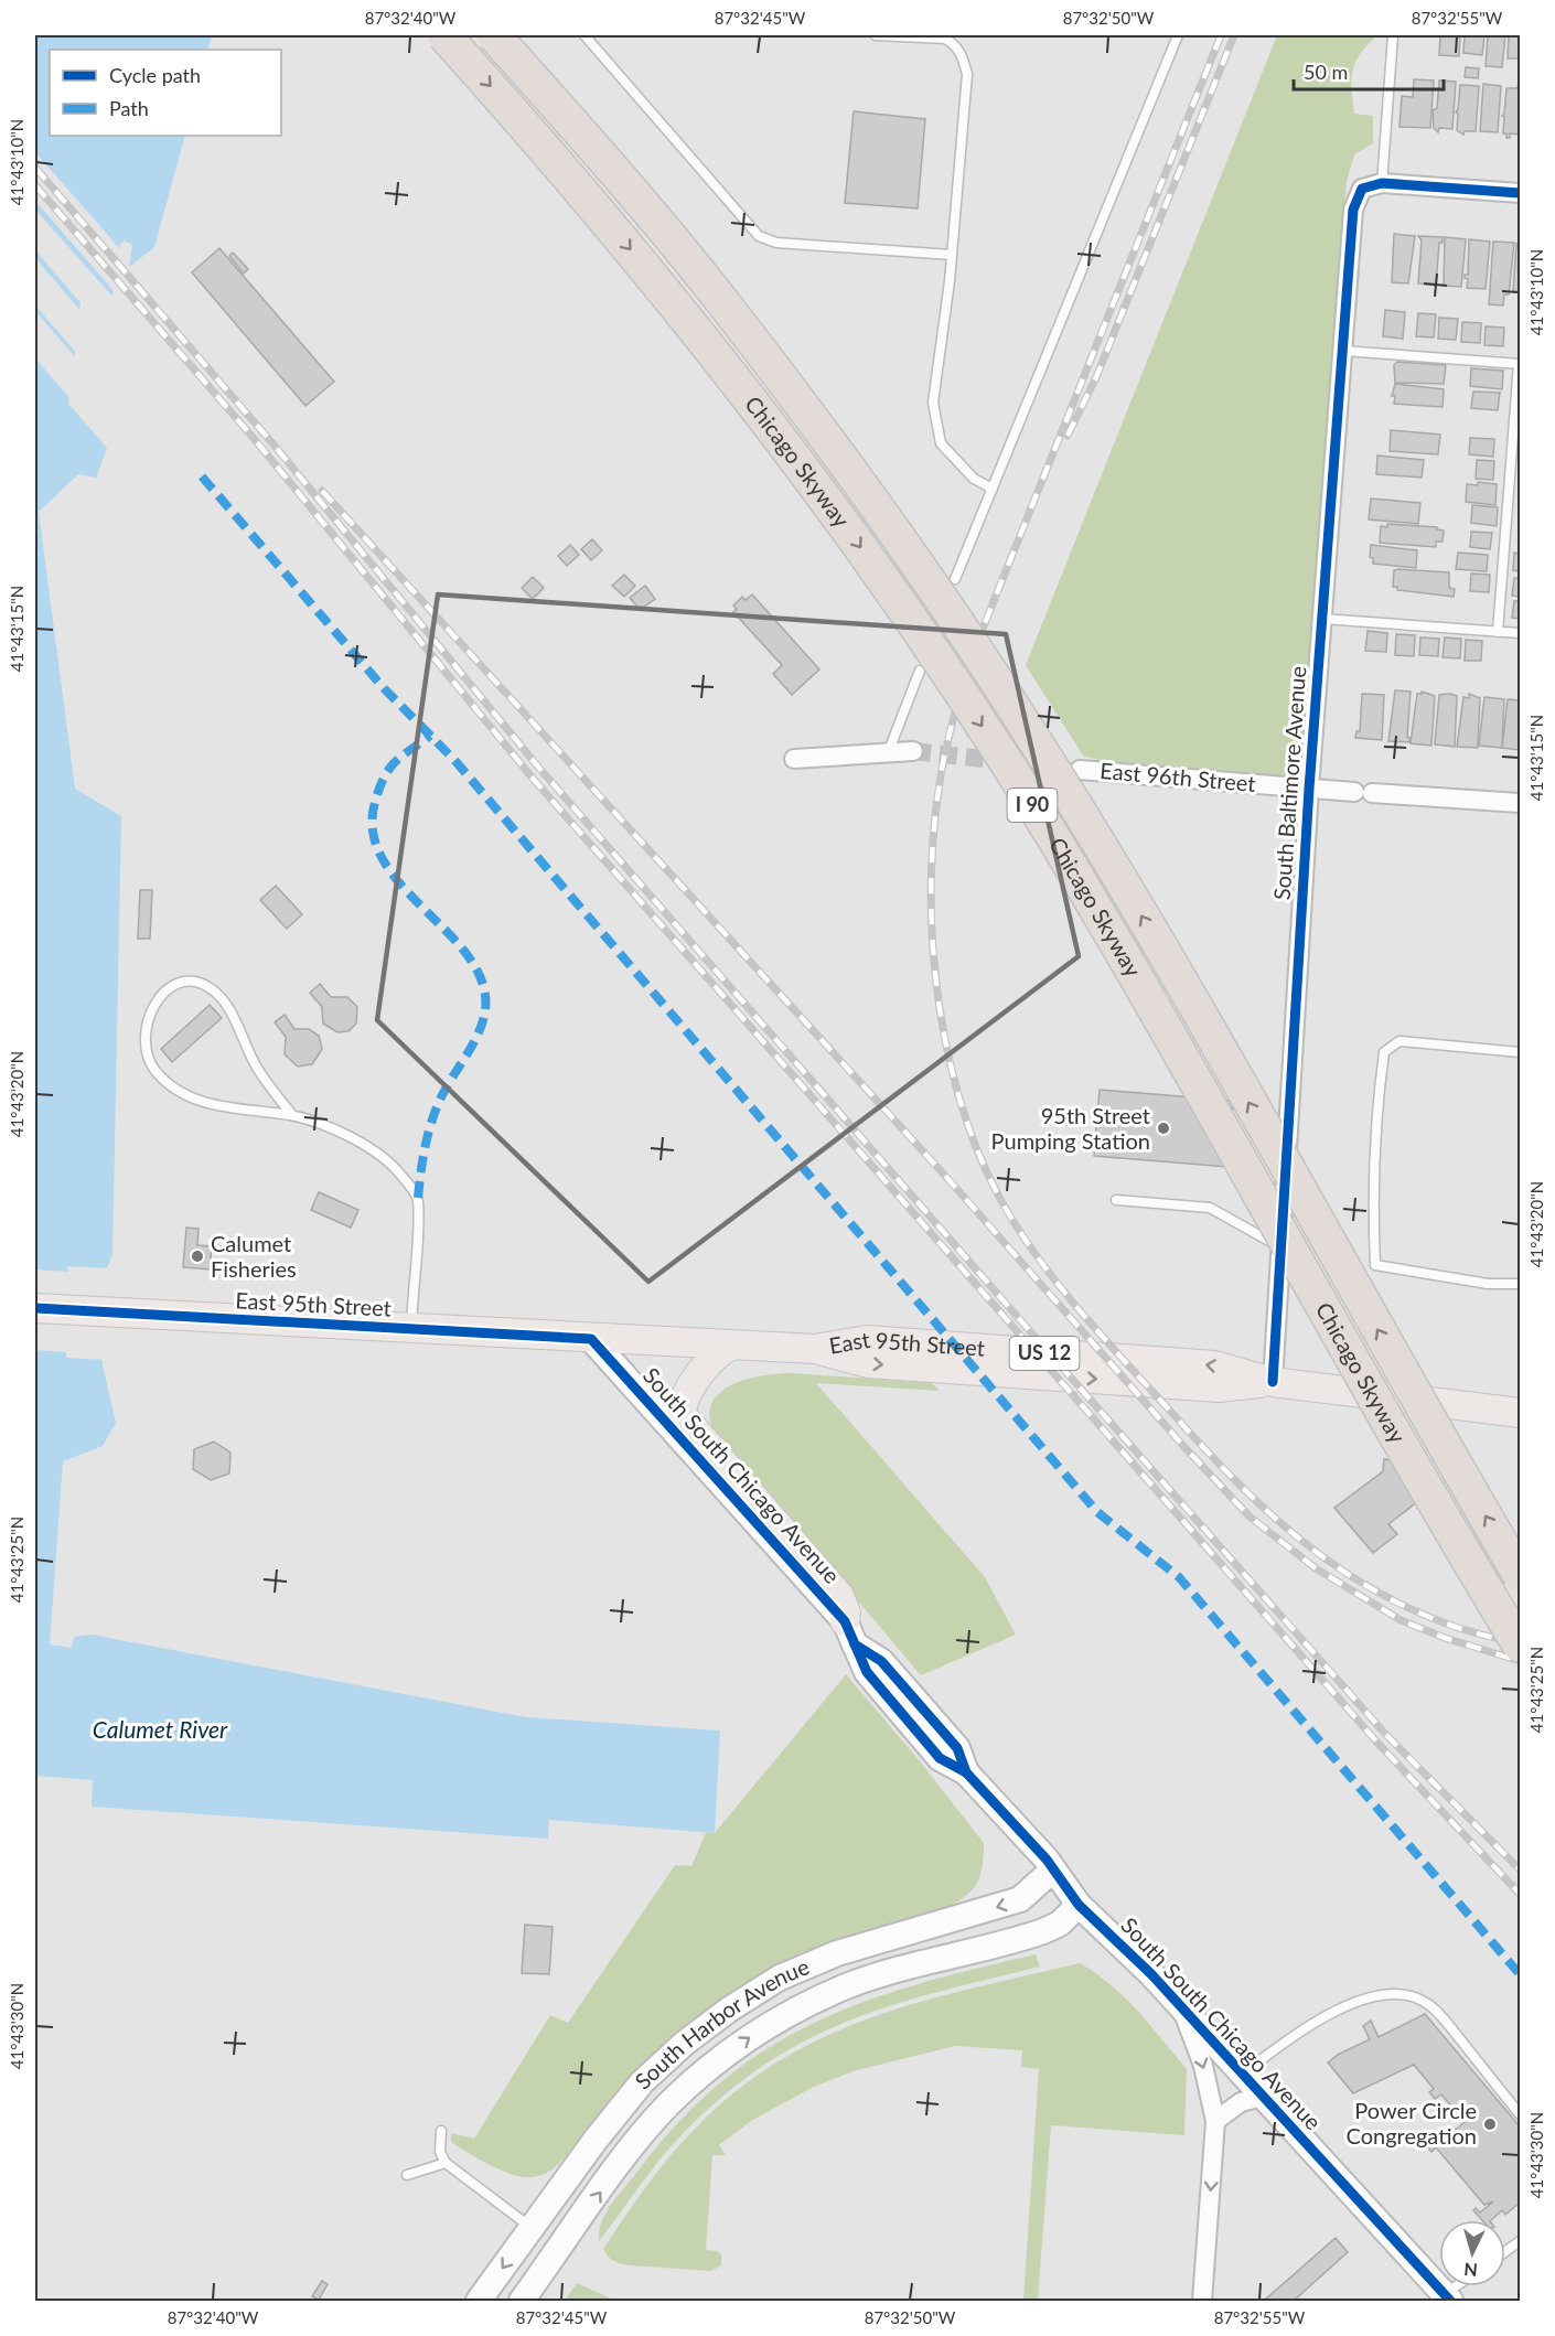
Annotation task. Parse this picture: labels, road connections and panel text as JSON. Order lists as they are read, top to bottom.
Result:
{
  "streets": {
    "highway": ["Chicago Skyway", "I 90"],
    "main road": [
      "East 95th Street",
      "US 12",
      "South South Chicago Avenue",
      "South Harbor Avenue"
    ],
    "street": ["East 96th Street", "South Baltimore Avenue"]
  },
  "crossings": [
    ["East 96th Street", "South Baltimore Avenue"],
    ["South Baltimore Avenue", "East 95th Street"],
    ["East 95th Street", "South South Chicago Avenue"],
    ["South South Chicago Avenue", "South Harbor Avenue"]
  ],
  "water": ["Calumet River"],
  "places": ["95th Street Pumping Station", "Calumet Fisheries", "Power Circle Congregation"],
  "legend": ["Cycle path", "Path"],
  "scale_bar": "50 m",
  "north": "bottom",
  "coordinates": [
    "87°32'40\"W",
    "87°32'45\"W",
    "87°32'50\"W",
    "87°32'55\"W",
    "41°43'10\"N",
    "41°43'15\"N",
    "41°43'20\"N",
    "41°43'25\"N",
    "41°43'30\"N"
  ]
}
